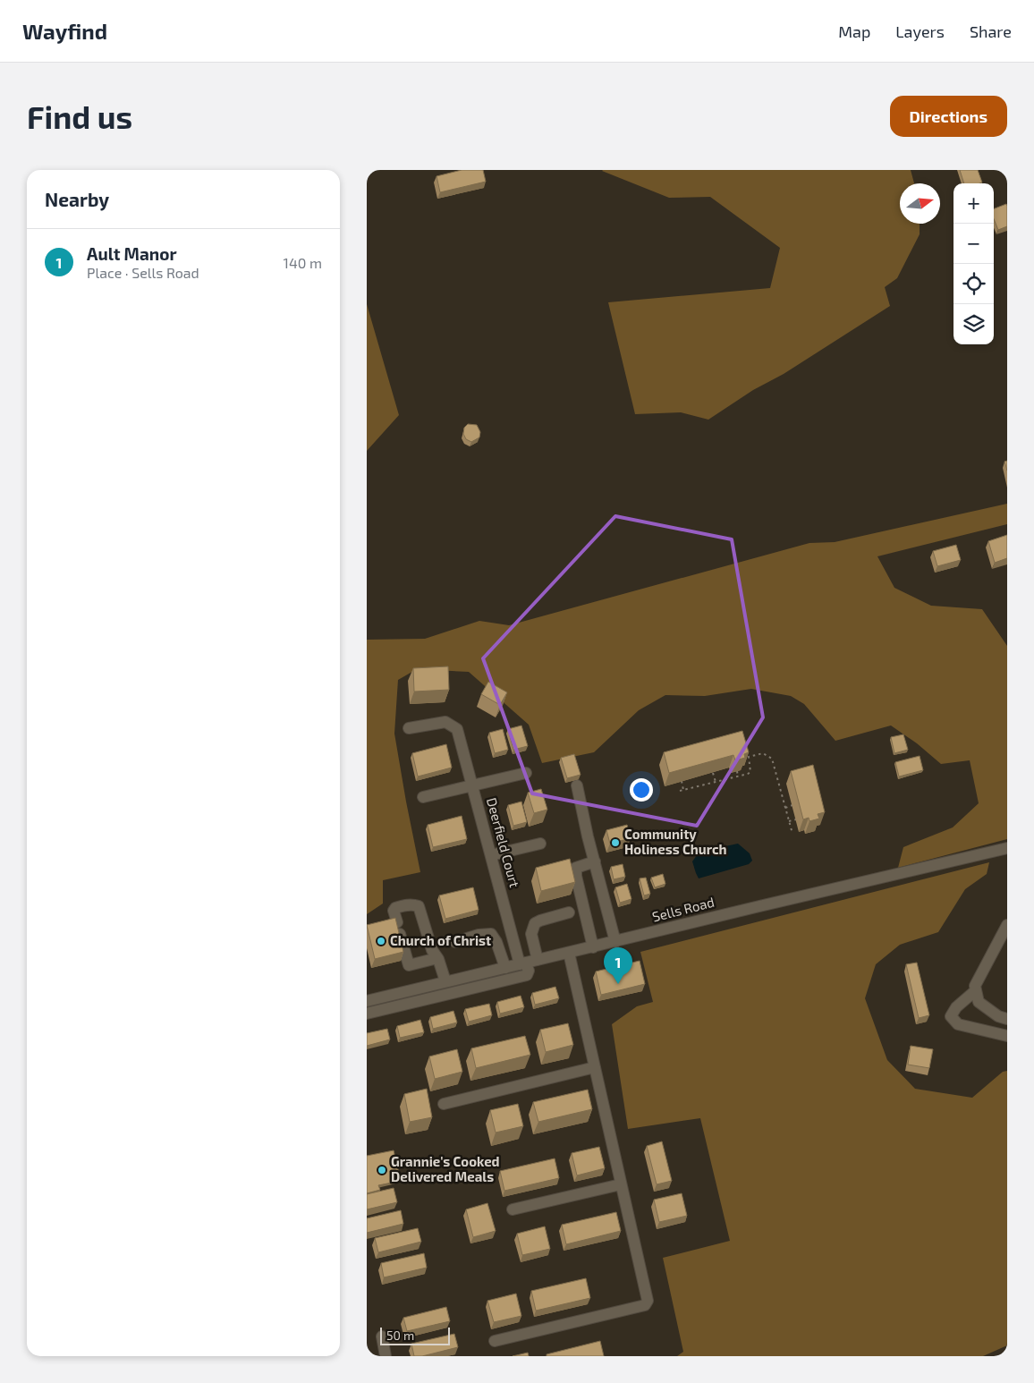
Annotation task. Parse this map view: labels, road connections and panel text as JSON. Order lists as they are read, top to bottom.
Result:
{
  "streets": {
    "street": ["Deerfield Court", "Sells Road"]
  },
  "crossings": [
    ["Deerfield Court", "Sells Road"]
  ],
  "places": ["Community Holiness Church", "Church of Christ", "Grannie's Cooked Delivered Meals"],
  "scale_bar": "50 m",
  "north": "right",
  "page": {
    "header": "Wayfind",
    "nav": ["Map", "Layers", "Share"],
    "buttons": "Directions",
    "title": "Find us",
    "heading": "Nearby",
    "map_buttons": ["+", "−"],
    "list": [
      {
        "mark": "1",
        "name": "Ault Manor",
        "note": "Place · Sells Road",
        "value": "140 m"
      }
    ],
    "pins": "1",
    "scale": "50 m"
  }
}
